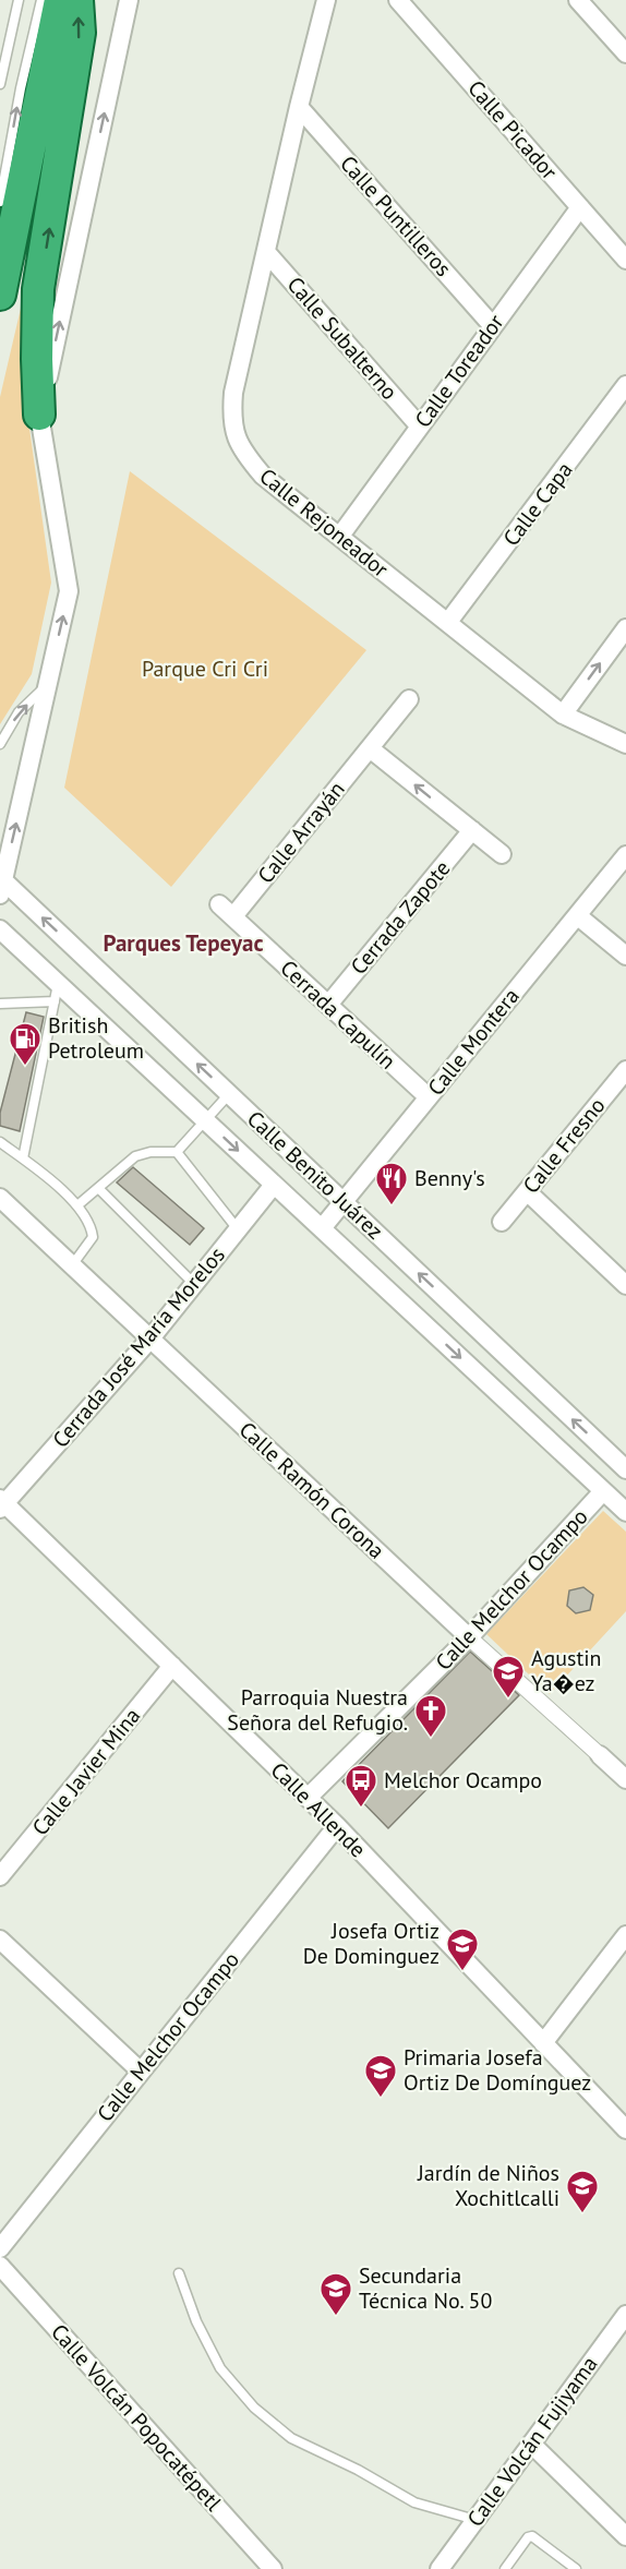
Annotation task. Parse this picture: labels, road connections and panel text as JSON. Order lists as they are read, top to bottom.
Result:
{
  "streets": {
    "street": [
      "Calle Picador",
      "Calle Puntilleros",
      "Calle Subalterno",
      "Calle Toreador",
      "Calle Capa",
      "Calle Rejoneador",
      "Calle Arrayán",
      "Cerrada Zapote",
      "Cerrada Capulín",
      "Calle Montera",
      "Calle Fresno",
      "Calle Benito Juárez",
      "Cerrada José María Morelos",
      "Calle Ramón Corona",
      "Calle Melchor Ocampo",
      "Calle Javier Mina",
      "Calle Allende",
      "Calle Volcán Popocatépetl",
      "Calle Volcán Fujiyama"
    ]
  },
  "crossings": [
    ["Calle Picador", "Calle Toreador"],
    ["Calle Puntilleros", "Calle Toreador"],
    ["Calle Puntilleros", "Calle Rejoneador"],
    ["Calle Subalterno", "Calle Toreador"],
    ["Calle Subalterno", "Calle Rejoneador"],
    ["Calle Toreador", "Calle Rejoneador"],
    ["Calle Capa", "Calle Rejoneador"],
    ["Calle Arrayán", "Cerrada Capulín"],
    ["Cerrada Zapote", "Cerrada Capulín"],
    ["Cerrada Capulín", "Calle Montera"],
    ["Calle Montera", "Calle Benito Juárez"],
    ["Calle Benito Juárez", "Cerrada José María Morelos"],
    ["Calle Benito Juárez", "Calle Melchor Ocampo"],
    ["Cerrada José María Morelos", "Calle Ramón Corona"],
    ["Cerrada José María Morelos", "Calle Allende"],
    ["Calle Ramón Corona", "Calle Melchor Ocampo"],
    ["Calle Melchor Ocampo", "Calle Allende"],
    ["Calle Javier Mina", "Calle Allende"]
  ],
  "districts": ["Parques Tepeyac"],
  "parks": ["Parque Cri Cri"],
  "places": {
    "fuel station": ["British Petroleum"],
    "restaurant": ["Benny's"],
    "school or university": [
      "Agustin Ya�ez",
      "Josefa Ortiz De Dominguez",
      "Primaria Josefa Ortiz De Domínguez",
      "Jardín de Niños Xochitlcalli",
      "Secundaria Técnica No. 50"
    ],
    "church": ["Parroquia Nuestra Señora del Refugio."],
    "bus stop": ["Melchor Ocampo"]
  }
}
